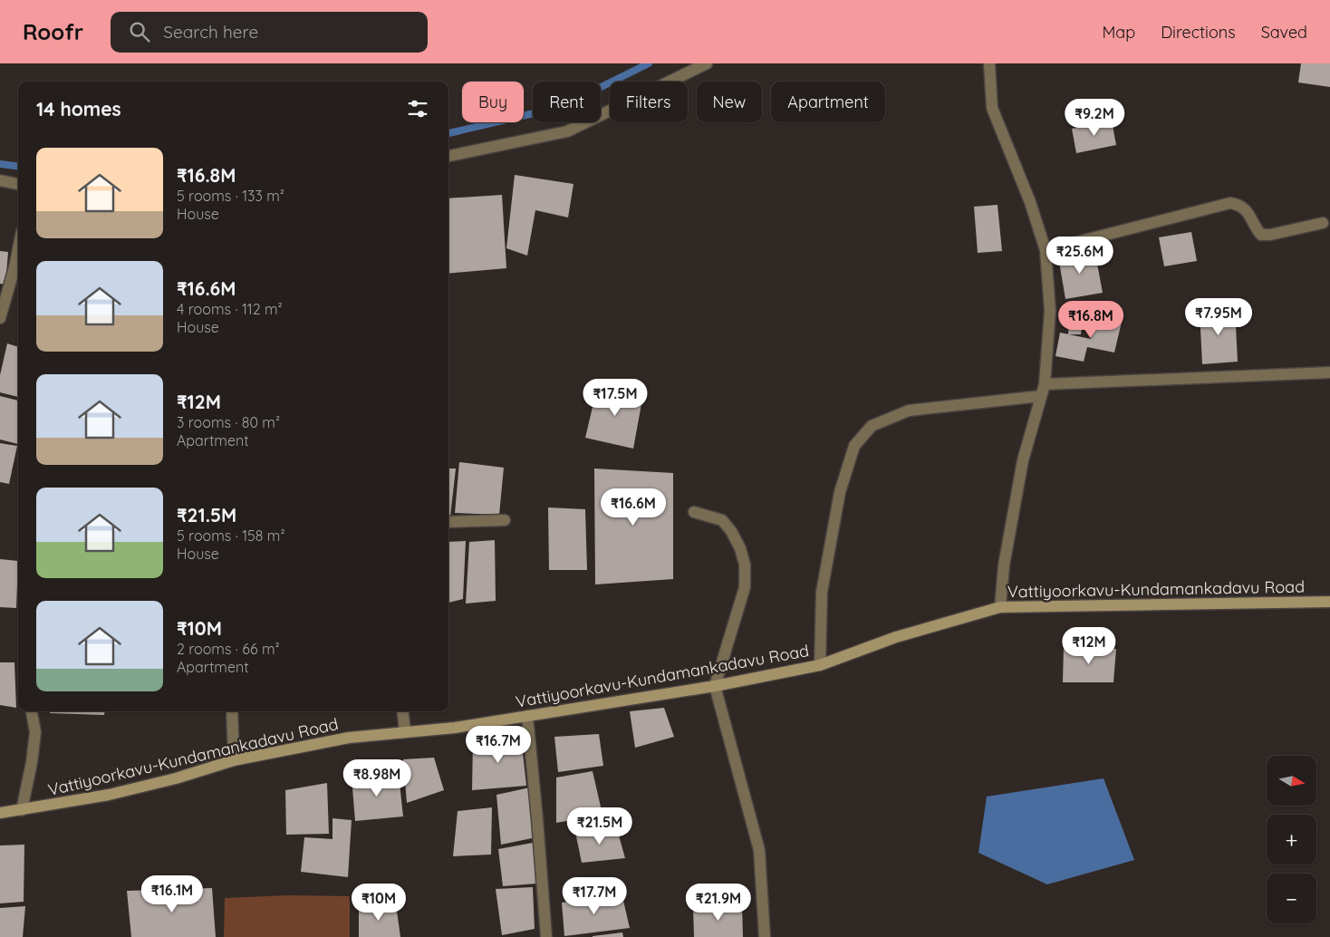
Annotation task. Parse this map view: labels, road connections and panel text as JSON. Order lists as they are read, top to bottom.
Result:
{
  "streets": {
    "street": ["Vattiyoorkavu-Kundamankadavu Road"]
  },
  "north": "right",
  "page": {
    "header": "Roofr",
    "search": "Search here",
    "nav": ["Map", "Directions", "Saved"],
    "chip": [
      "Buy",
      "Rent",
      "Filters",
      "New",
      "Apartment"
    ],
    "heading": "14 homes",
    "price": [
      "₹9.2M",
      "₹25.6M",
      "₹7.95M",
      "₹16.8M",
      "₹17.5M",
      "₹16.6M",
      "₹12M",
      "₹16.7M",
      "₹8.98M",
      "₹21.5M",
      "₹16.1M",
      "₹17.7M",
      "₹10M",
      "₹21.9M"
    ],
    "list": [
      {
        "name": "₹16.8M",
        "note": "5 rooms · 133 m² · House"
      },
      {
        "name": "₹16.6M",
        "note": "4 rooms · 112 m² · House"
      },
      {
        "name": "₹12M",
        "note": "3 rooms · 80 m² · Apartment"
      },
      {
        "name": "₹21.5M",
        "note": "5 rooms · 158 m² · House"
      },
      {
        "name": "₹10M",
        "note": "2 rooms · 66 m² · Apartment"
      }
    ],
    "map_buttons": ["+", "−"]
  }
}
